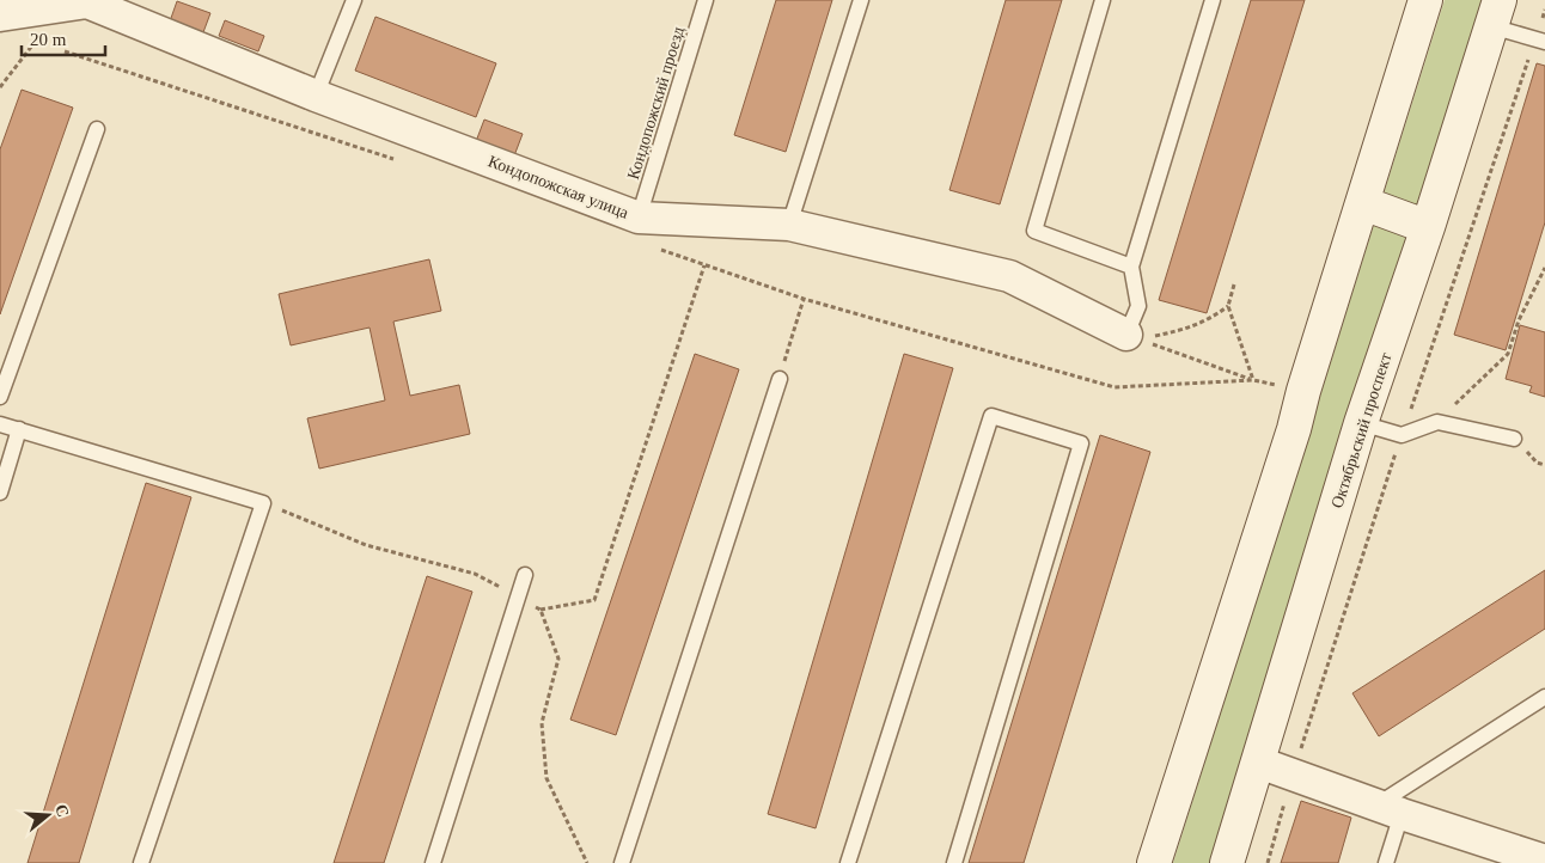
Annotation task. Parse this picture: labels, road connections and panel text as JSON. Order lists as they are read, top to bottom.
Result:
{
  "streets": {
    "main road": ["Октябрьский проспект"],
    "street": ["Кондопожская улица"],
    "lane": ["Кондопожский проезд"]
  },
  "crossings": [
    ["Кондопожский проезд", "Кондопожская улица"]
  ],
  "scale_bar": "20 m",
  "north": "right"
}
